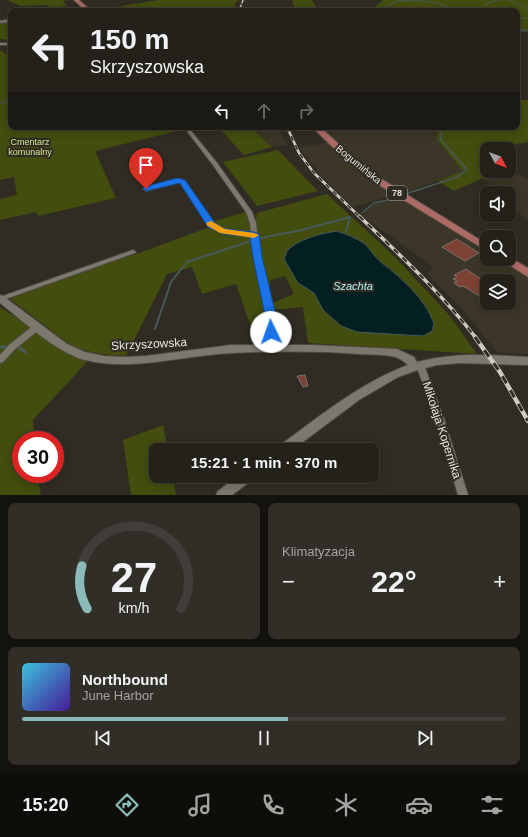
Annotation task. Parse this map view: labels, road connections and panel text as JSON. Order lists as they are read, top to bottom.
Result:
{
  "streets": {
    "main road": ["Bogumińska", "78"],
    "street": ["Skrzyszowska", "Mikołaja Kopernika"]
  },
  "crossings": [
    ["Skrzyszowska", "Mikołaja Kopernika"]
  ],
  "water": ["Szachta"],
  "parks": ["Cmentarz komunalny"],
  "north": "bottom right",
  "page": {
    "turn": ["150 m", "Skrzyszowska"],
    "limit": "30",
    "trip": "15:21 · 1 min · 370 m",
    "tile": "Klimatyzacja",
    "heat": ["−", "22°", "+"],
    "song": ["Northbound", "June Harbor"],
    "tabs": "15:20",
    "gauge": ["27", "km/h"]
  }
}
